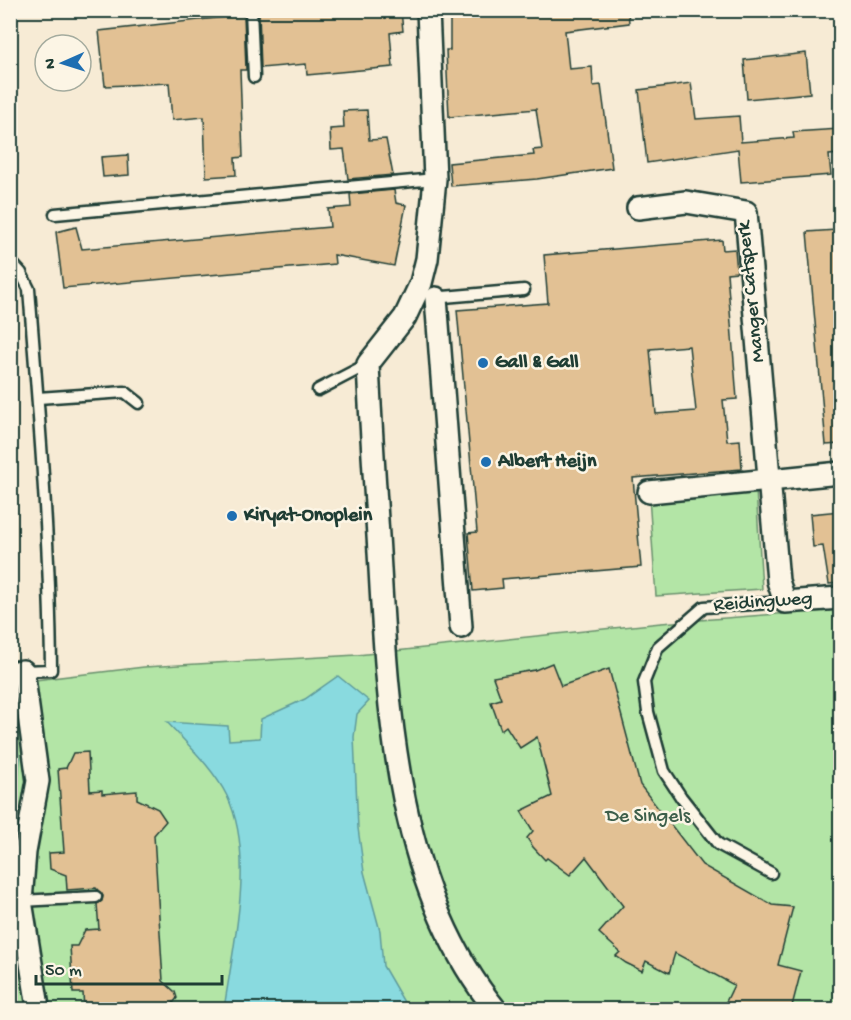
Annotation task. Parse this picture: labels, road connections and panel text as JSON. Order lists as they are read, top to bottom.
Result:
{
  "streets": {
    "street": ["Manger Catsperk", "Reidingweg"]
  },
  "crossings": [
    ["Manger Catsperk", "Reidingweg"]
  ],
  "parks": ["De Singels"],
  "places": ["Gall & Gall", "Albert Heijn", "Kiryat-Onoplein"],
  "scale_bar": "50 m",
  "north": "left"
}
